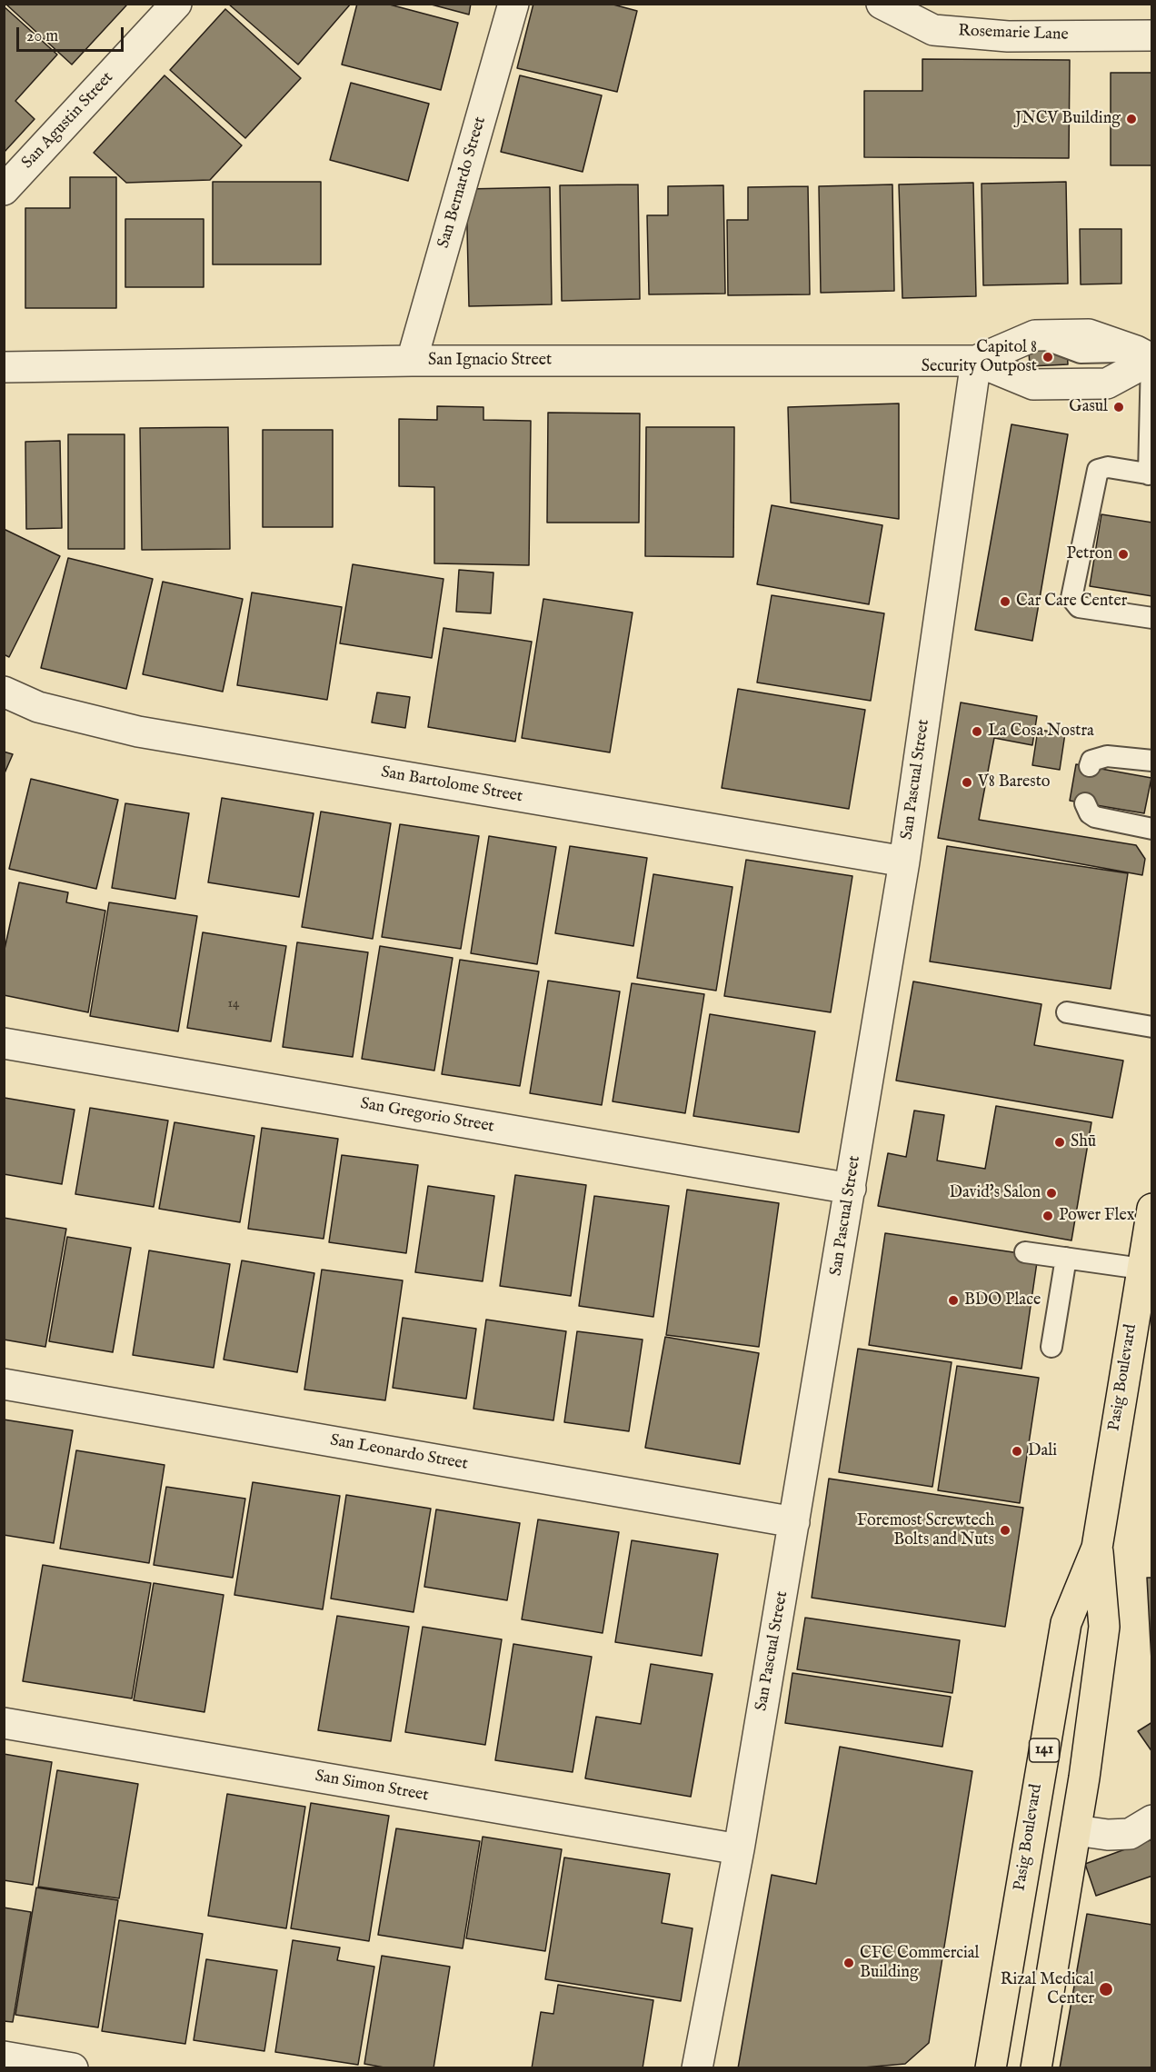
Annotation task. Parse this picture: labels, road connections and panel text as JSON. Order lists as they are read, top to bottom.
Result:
{
  "streets": {
    "main road": ["Pasig Boulevard", "141"],
    "street": [
      "Rosemarie Lane",
      "San Agustin Street",
      "San Bernardo Street",
      "San Ignacio Street",
      "San Pascual Street",
      "San Bartolome Street",
      "San Gregorio Street",
      "San Leonardo Street",
      "San Simon Street"
    ]
  },
  "crossings": [
    ["San Bernardo Street", "San Ignacio Street"],
    ["San Ignacio Street", "San Pascual Street"],
    ["San Pascual Street", "San Bartolome Street"],
    ["San Pascual Street", "San Gregorio Street"],
    ["San Pascual Street", "San Leonardo Street"],
    ["San Pascual Street", "San Simon Street"]
  ],
  "places": [
    "JNCV Building",
    "Capitol 8 Security Outpost",
    "Gasul",
    "Petron",
    "Car Care Center",
    "La Cosa Nostra",
    "V8 Baresto",
    "Shū",
    "David's Salon",
    "Power Flex",
    "BDO Place",
    "Dali",
    "Foremost Screwtech Bolts and Nuts",
    "CFC Commercial Building",
    "Rizal Medical Center"
  ],
  "house_numbers": ["14"],
  "scale_bar": "20 m"
}
